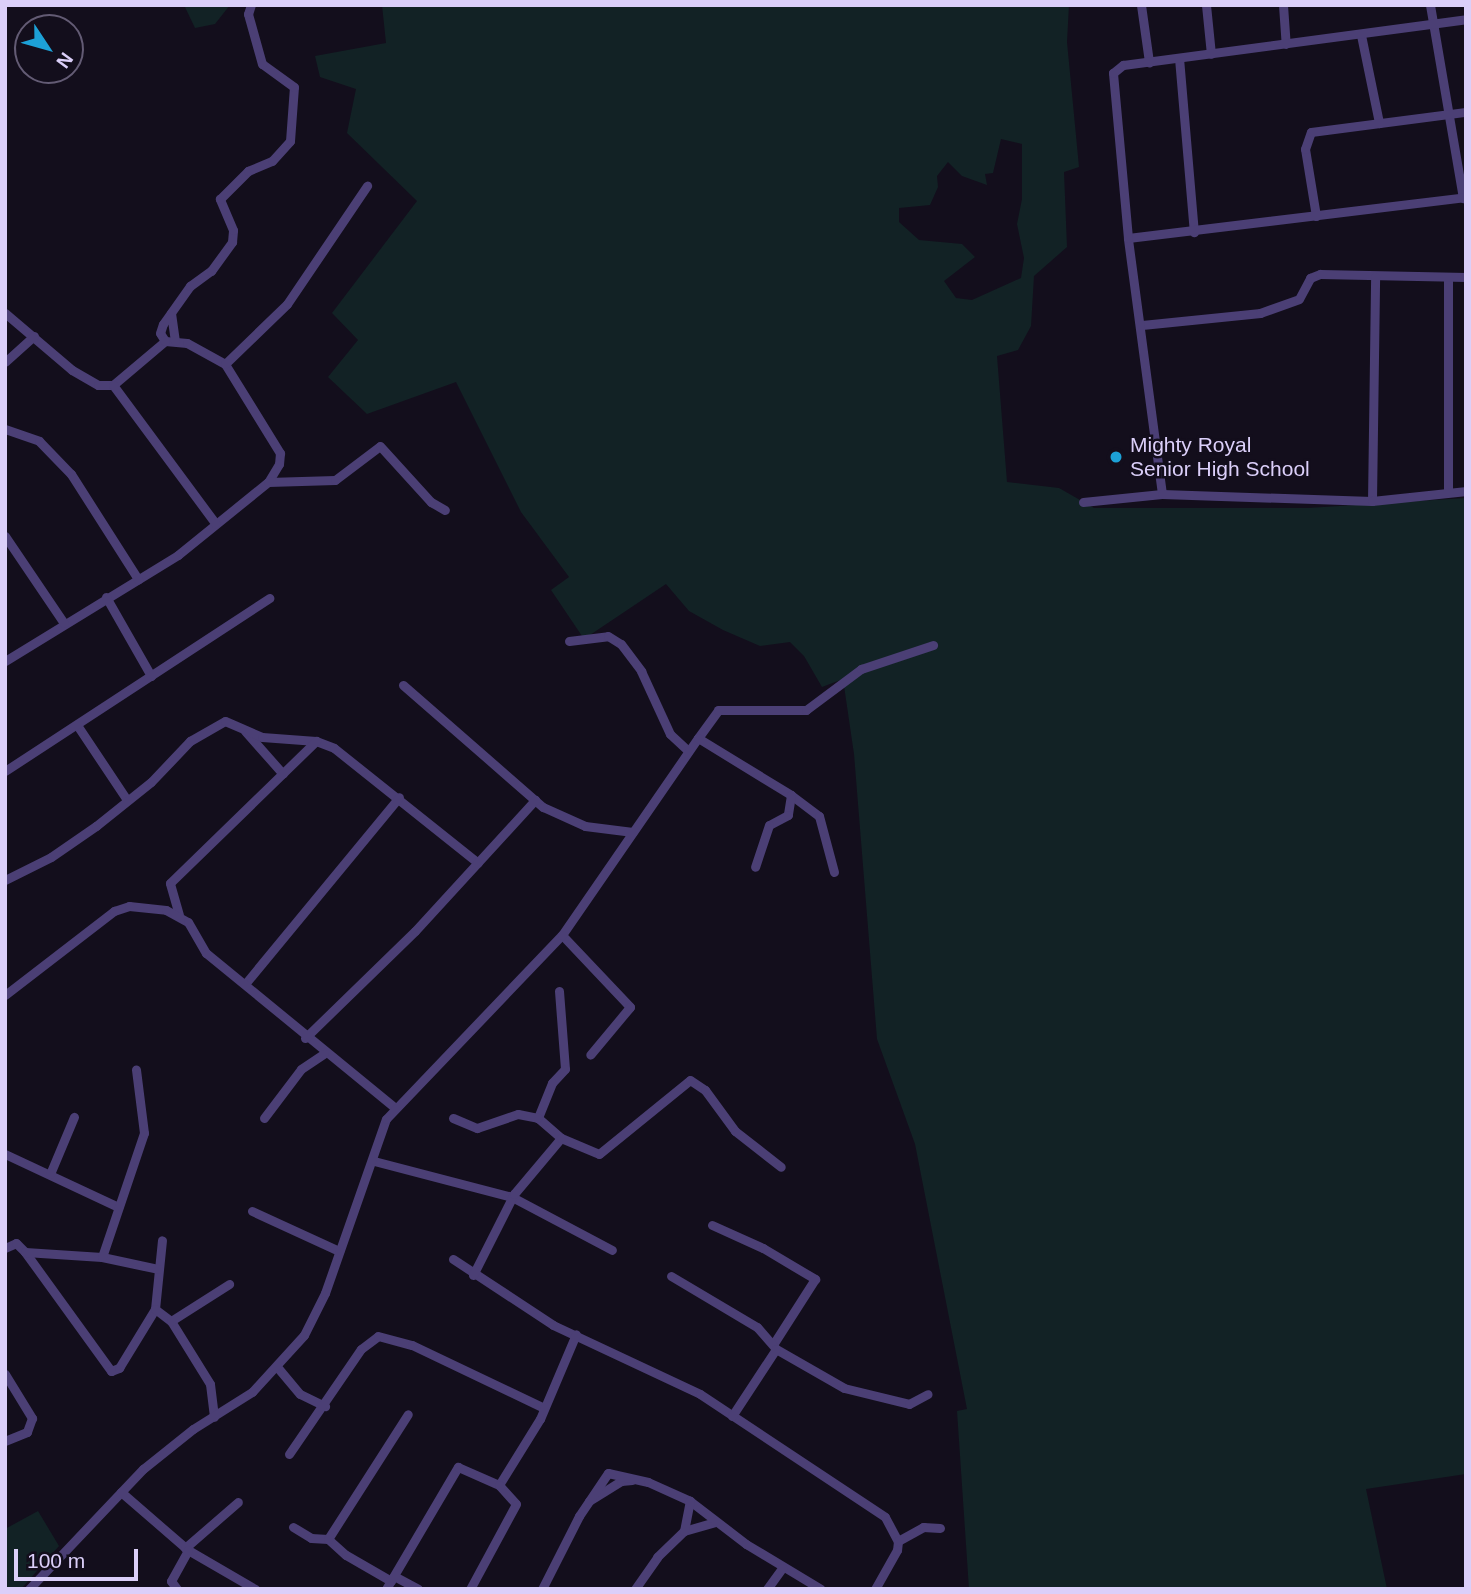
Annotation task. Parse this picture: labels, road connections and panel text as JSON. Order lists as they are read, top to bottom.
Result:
{
  "places": ["Mighty Royal Senior High School"],
  "scale_bar": "100 m",
  "north": "bottom right"
}
